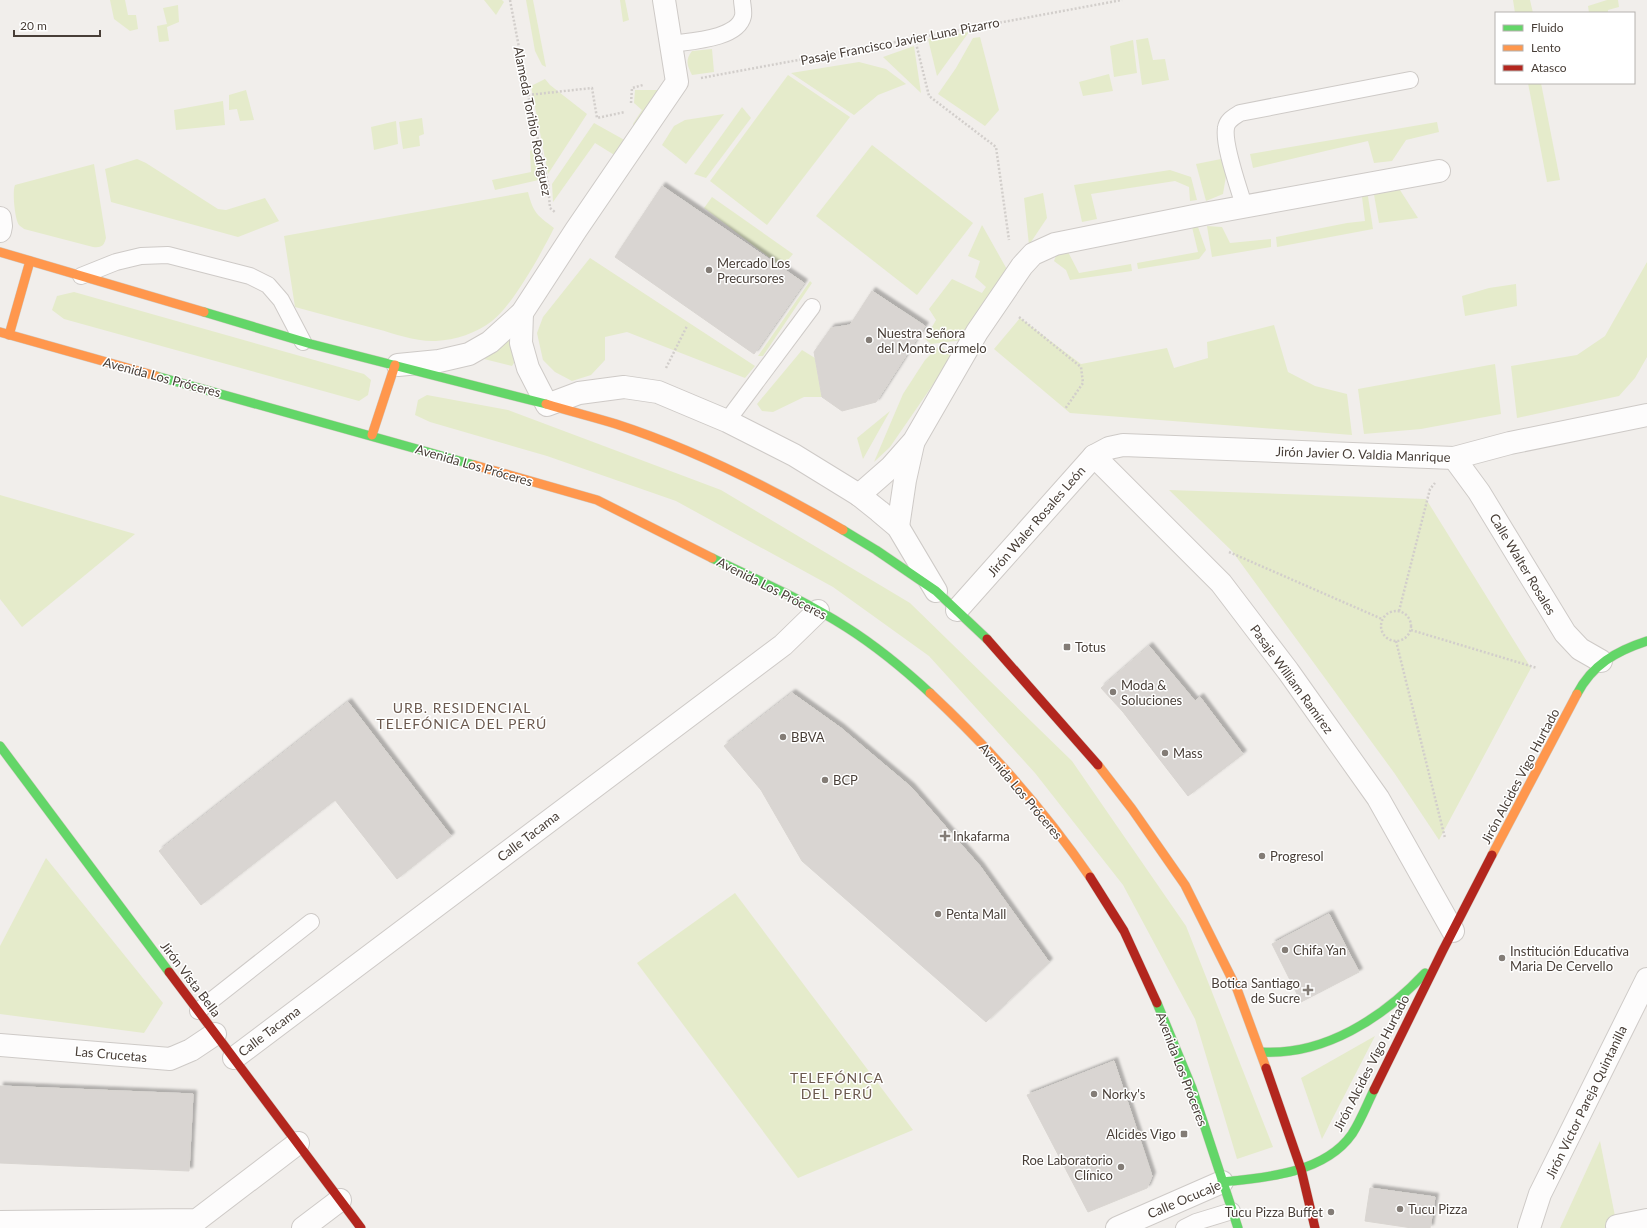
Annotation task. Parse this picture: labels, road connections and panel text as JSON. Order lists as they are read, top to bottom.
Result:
{
  "streets": {
    "main road": [
      "Avenida Los Próceres",
      "Jirón Alcides Vigo Hurtado",
      "Jirón Vista Bella",
      "Calle Ocucaje"
    ],
    "street": [
      "Jirón Javier O. Valdia Manrique",
      "Jirón Waler Rosales León",
      "Calle Walter Rosales",
      "Pasaje William Ramírez",
      "Calle Tacama",
      "Las Crucetas",
      "Jirón Víctor Pareja Quintanilla"
    ],
    "path": ["Pasaje Francisco Javier Luna Pizarro", "Alameda Toribio Rodríguez"]
  },
  "crossings": [
    ["Avenida Los Próceres", "Calle Tacama"],
    ["Avenida Los Próceres", "Calle Ocucaje"],
    ["Jirón Javier O. Valdia Manrique", "Jirón Waler Rosales León"],
    ["Jirón Javier O. Valdia Manrique", "Calle Walter Rosales"],
    ["Jirón Waler Rosales León", "Pasaje William Ramírez"],
    ["Calle Walter Rosales", "Jirón Alcides Vigo Hurtado"],
    ["Pasaje William Ramírez", "Jirón Alcides Vigo Hurtado"],
    ["Jirón Alcides Vigo Hurtado", "Calle Ocucaje"],
    ["Calle Tacama", "Jirón Vista Bella"],
    ["Jirón Vista Bella", "Las Crucetas"]
  ],
  "districts": ["URB. RESIDENCIAL TELEFÓNICA DEL PERÚ", "TELEFÓNICA DEL PERÚ"],
  "places": {
    "other": [
      "Mercado Los Precursores",
      "Nuestra Señora del Monte Carmelo",
      "Moda & Soluciones",
      "BBVA",
      "Mass",
      "BCP",
      "Progresol",
      "Penta Mall",
      "Chifa Yan",
      "Institución Educativa Maria De Cervello",
      "Norky's",
      "Roe Laboratorio Clínico",
      "Tucu Pizza",
      "Tucu Pizza Buffet"
    ],
    "transit": ["Totus", "Alcides Vigo"],
    "health": ["Inkafarma", "Botica Santiago de Sucre"]
  },
  "legend": ["Fluido", "Lento", "Atasco"],
  "scale_bar": "20 m"
}
